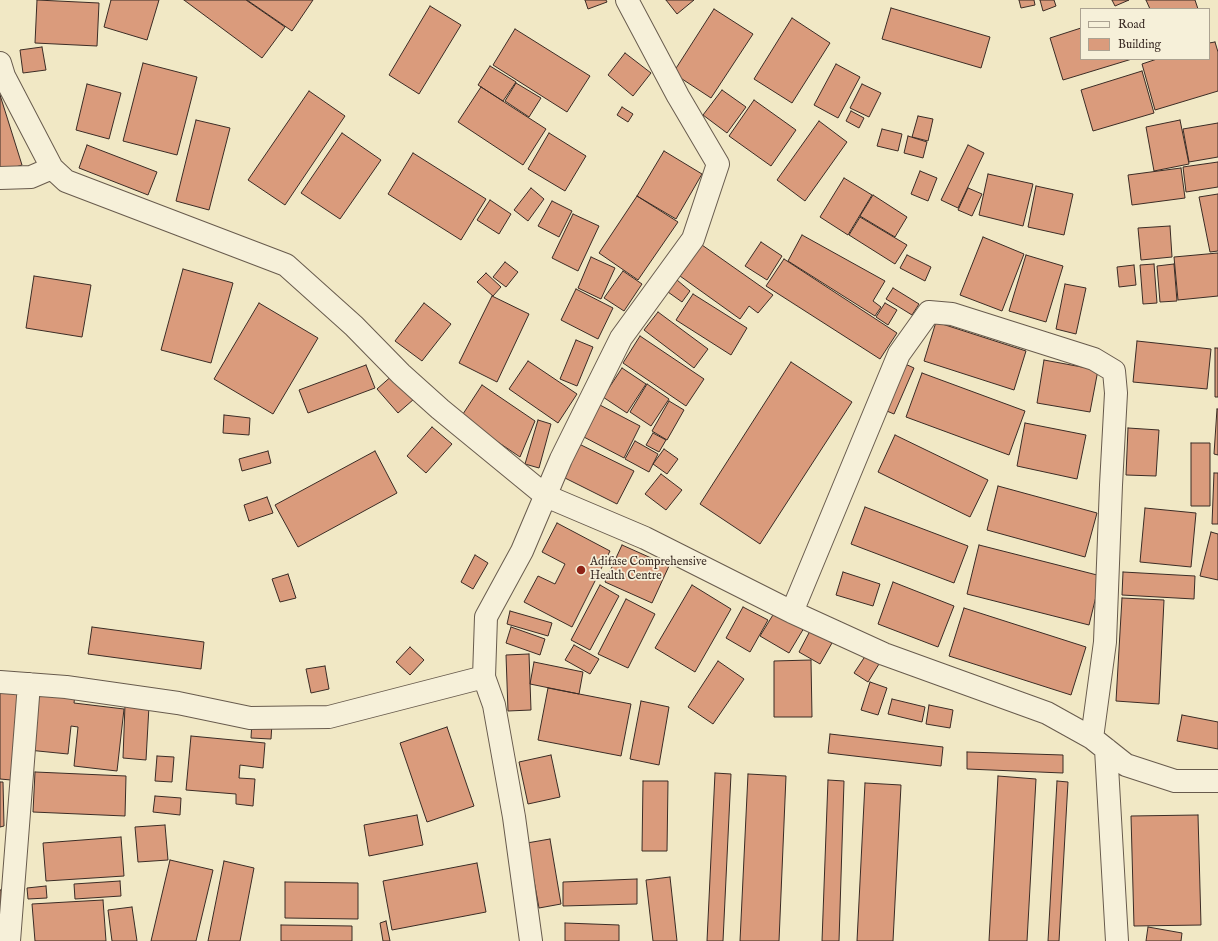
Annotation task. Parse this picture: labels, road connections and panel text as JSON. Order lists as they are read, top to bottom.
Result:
{
  "places": ["Adifase Comprehensive Health Centre"],
  "legend": ["Road", "Building"]
}
